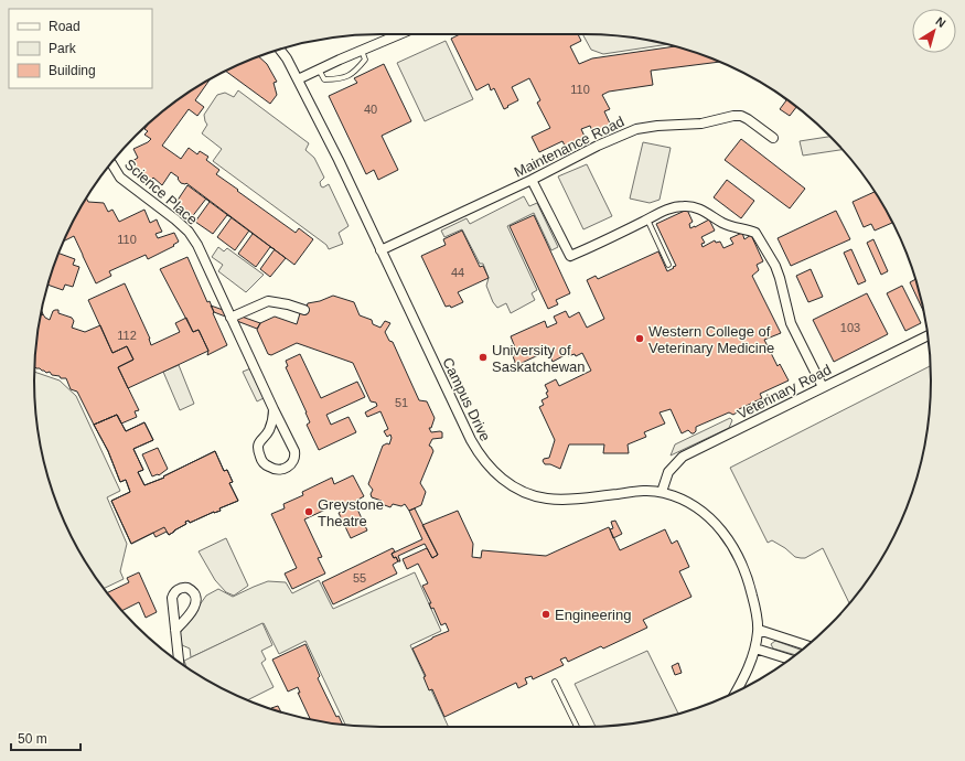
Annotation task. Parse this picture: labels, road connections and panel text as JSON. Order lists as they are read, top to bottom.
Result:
{
  "streets": {
    "street": [
      "Maintenance Road",
      "Science Place",
      "Veterinary Road",
      "Campus Drive"
    ]
  },
  "crossings": [
    ["Maintenance Road", "Campus Drive"],
    ["Veterinary Road", "Campus Drive"]
  ],
  "places": [
    "Western College of Veterinary Medicine",
    "University of Saskatchewan",
    "Greystone Theatre",
    "Engineering"
  ],
  "house_numbers": [
    "110",
    "40",
    "110",
    "44",
    "103",
    "112",
    "51",
    "55"
  ],
  "legend": ["Road", "Park", "Building"],
  "scale_bar": "50 m",
  "north": "top right"
}
